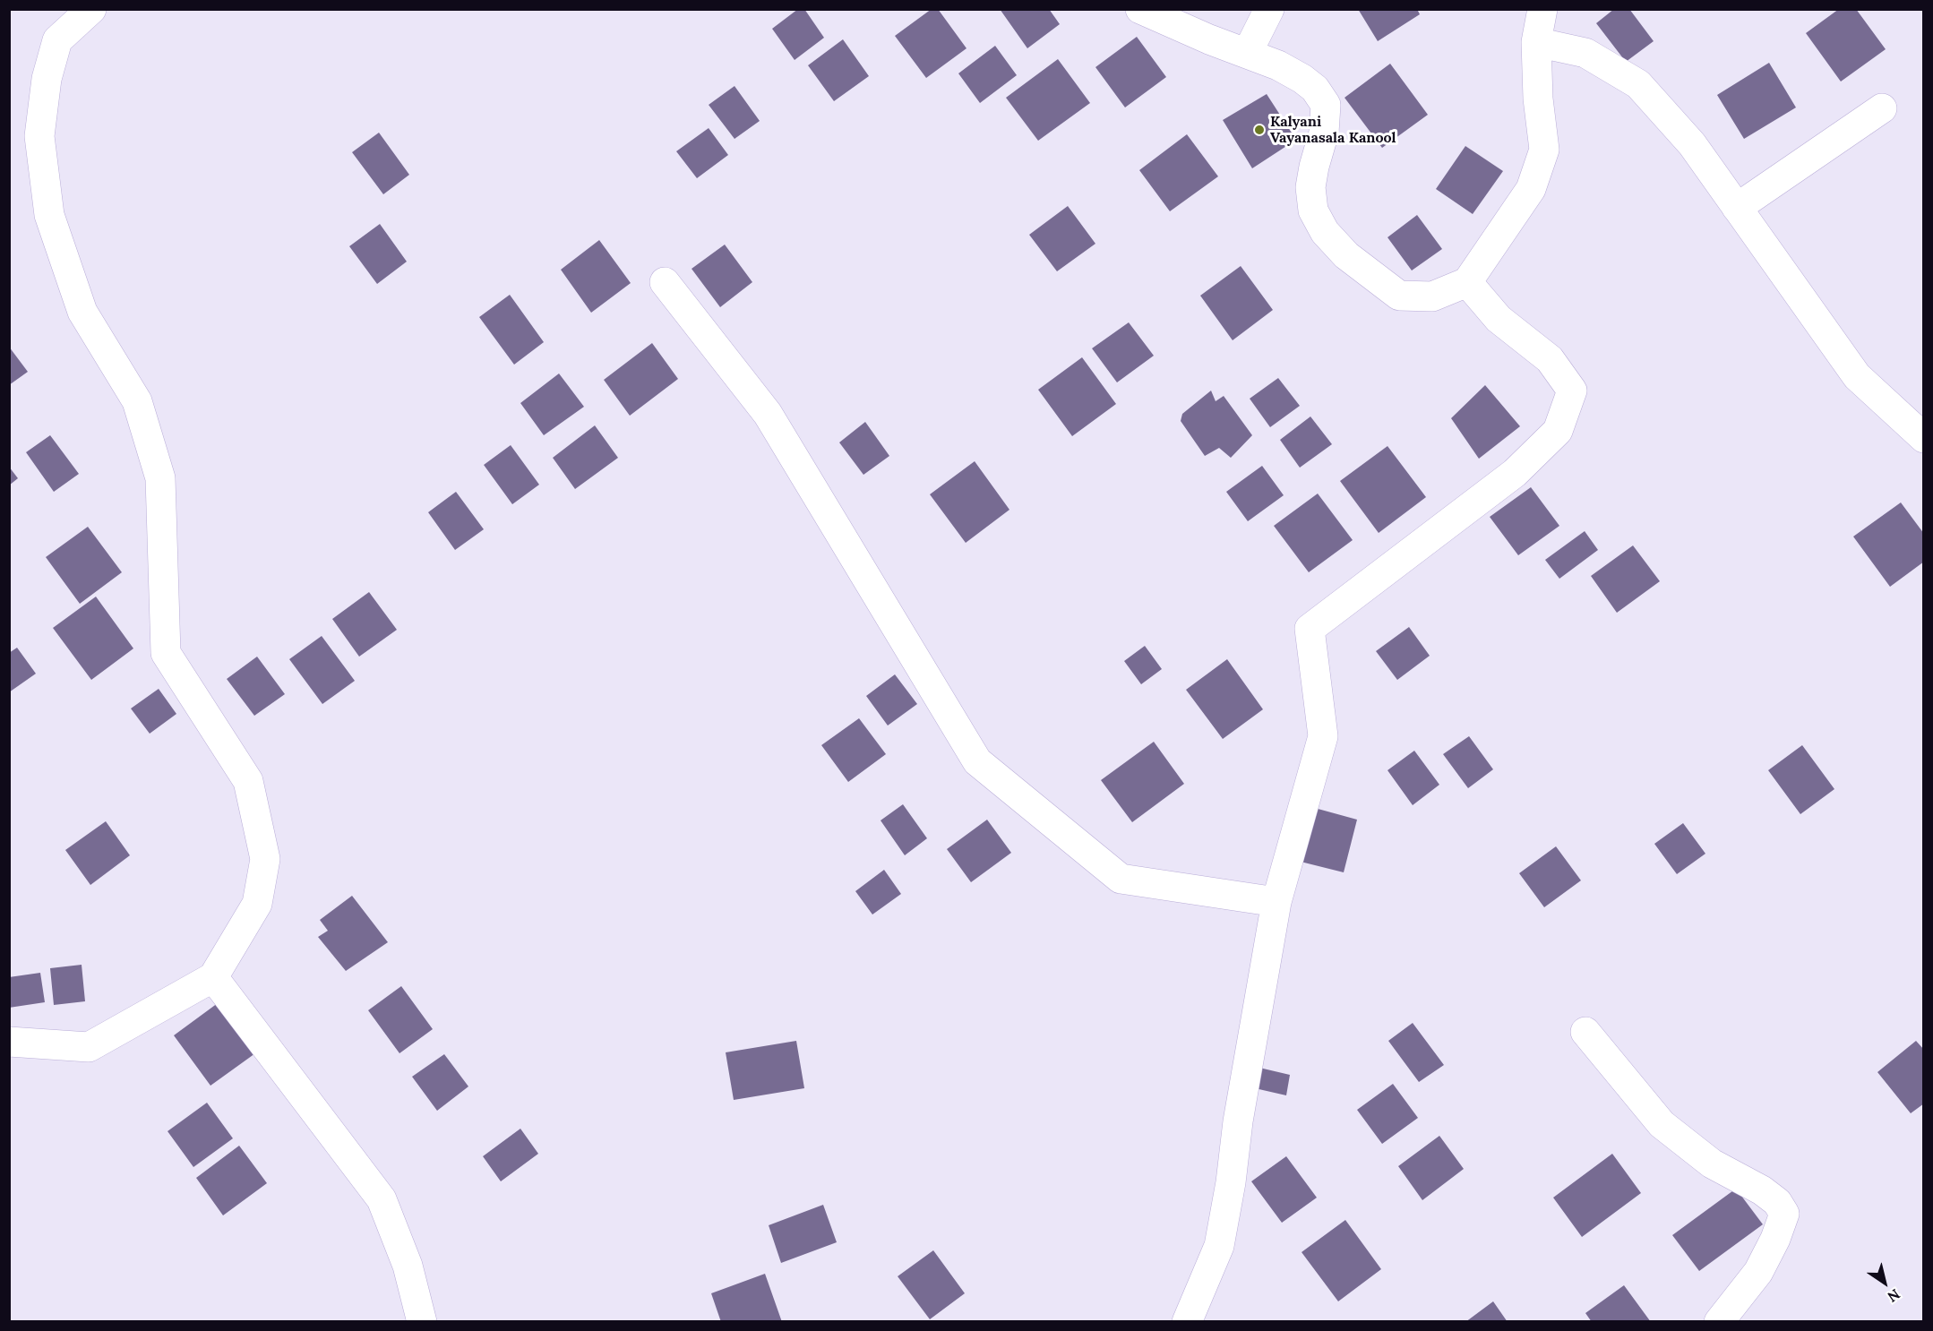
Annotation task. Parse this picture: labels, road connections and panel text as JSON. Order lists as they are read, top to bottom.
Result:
{
  "places": ["Kalyani Vayanasala Kanool"],
  "north": "bottom right"
}
